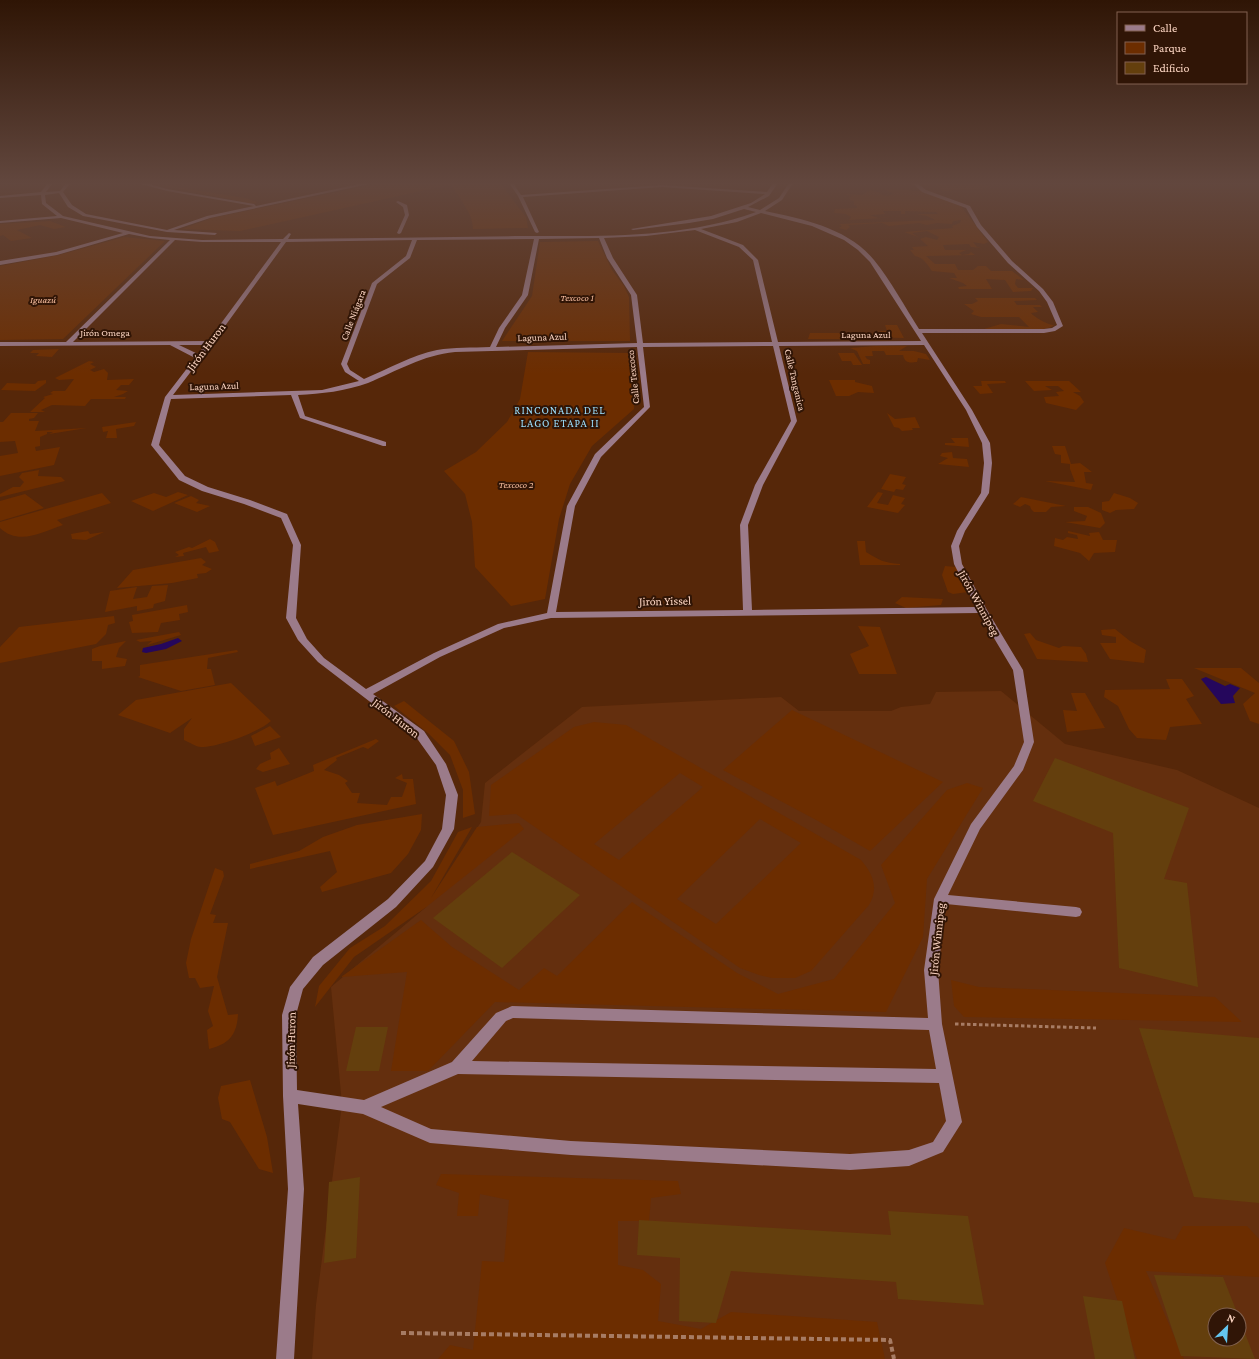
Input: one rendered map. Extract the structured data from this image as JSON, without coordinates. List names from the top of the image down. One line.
{"streets":{"street":["Calle Niágara","Jirón Omega","Laguna Azul","Jirón Huron","Calle Texcoco","Calle Tanganica","Jirón Yissel","Jirón Winnipeg"]},"crossings":[["Calle Niágara","Laguna Azul"],["Jirón Omega","Jirón Huron"],["Laguna Azul","Jirón Huron"],["Laguna Azul","Calle Texcoco"],["Laguna Azul","Calle Tanganica"],["Laguna Azul","Jirón Winnipeg"],["Jirón Huron","Jirón Yissel"],["Jirón Huron","Jirón Winnipeg"],["Calle Texcoco","Jirón Yissel"],["Calle Tanganica","Jirón Yissel"],["Jirón Yissel","Jirón Winnipeg"]],"districts":["RINCONADA DEL LAGO ETAPA II"],"parks":["Texcoco 1","Iguazú","Texcoco 2"],"legend":["Calle","Parque","Edificio"],"north":"top right"}
